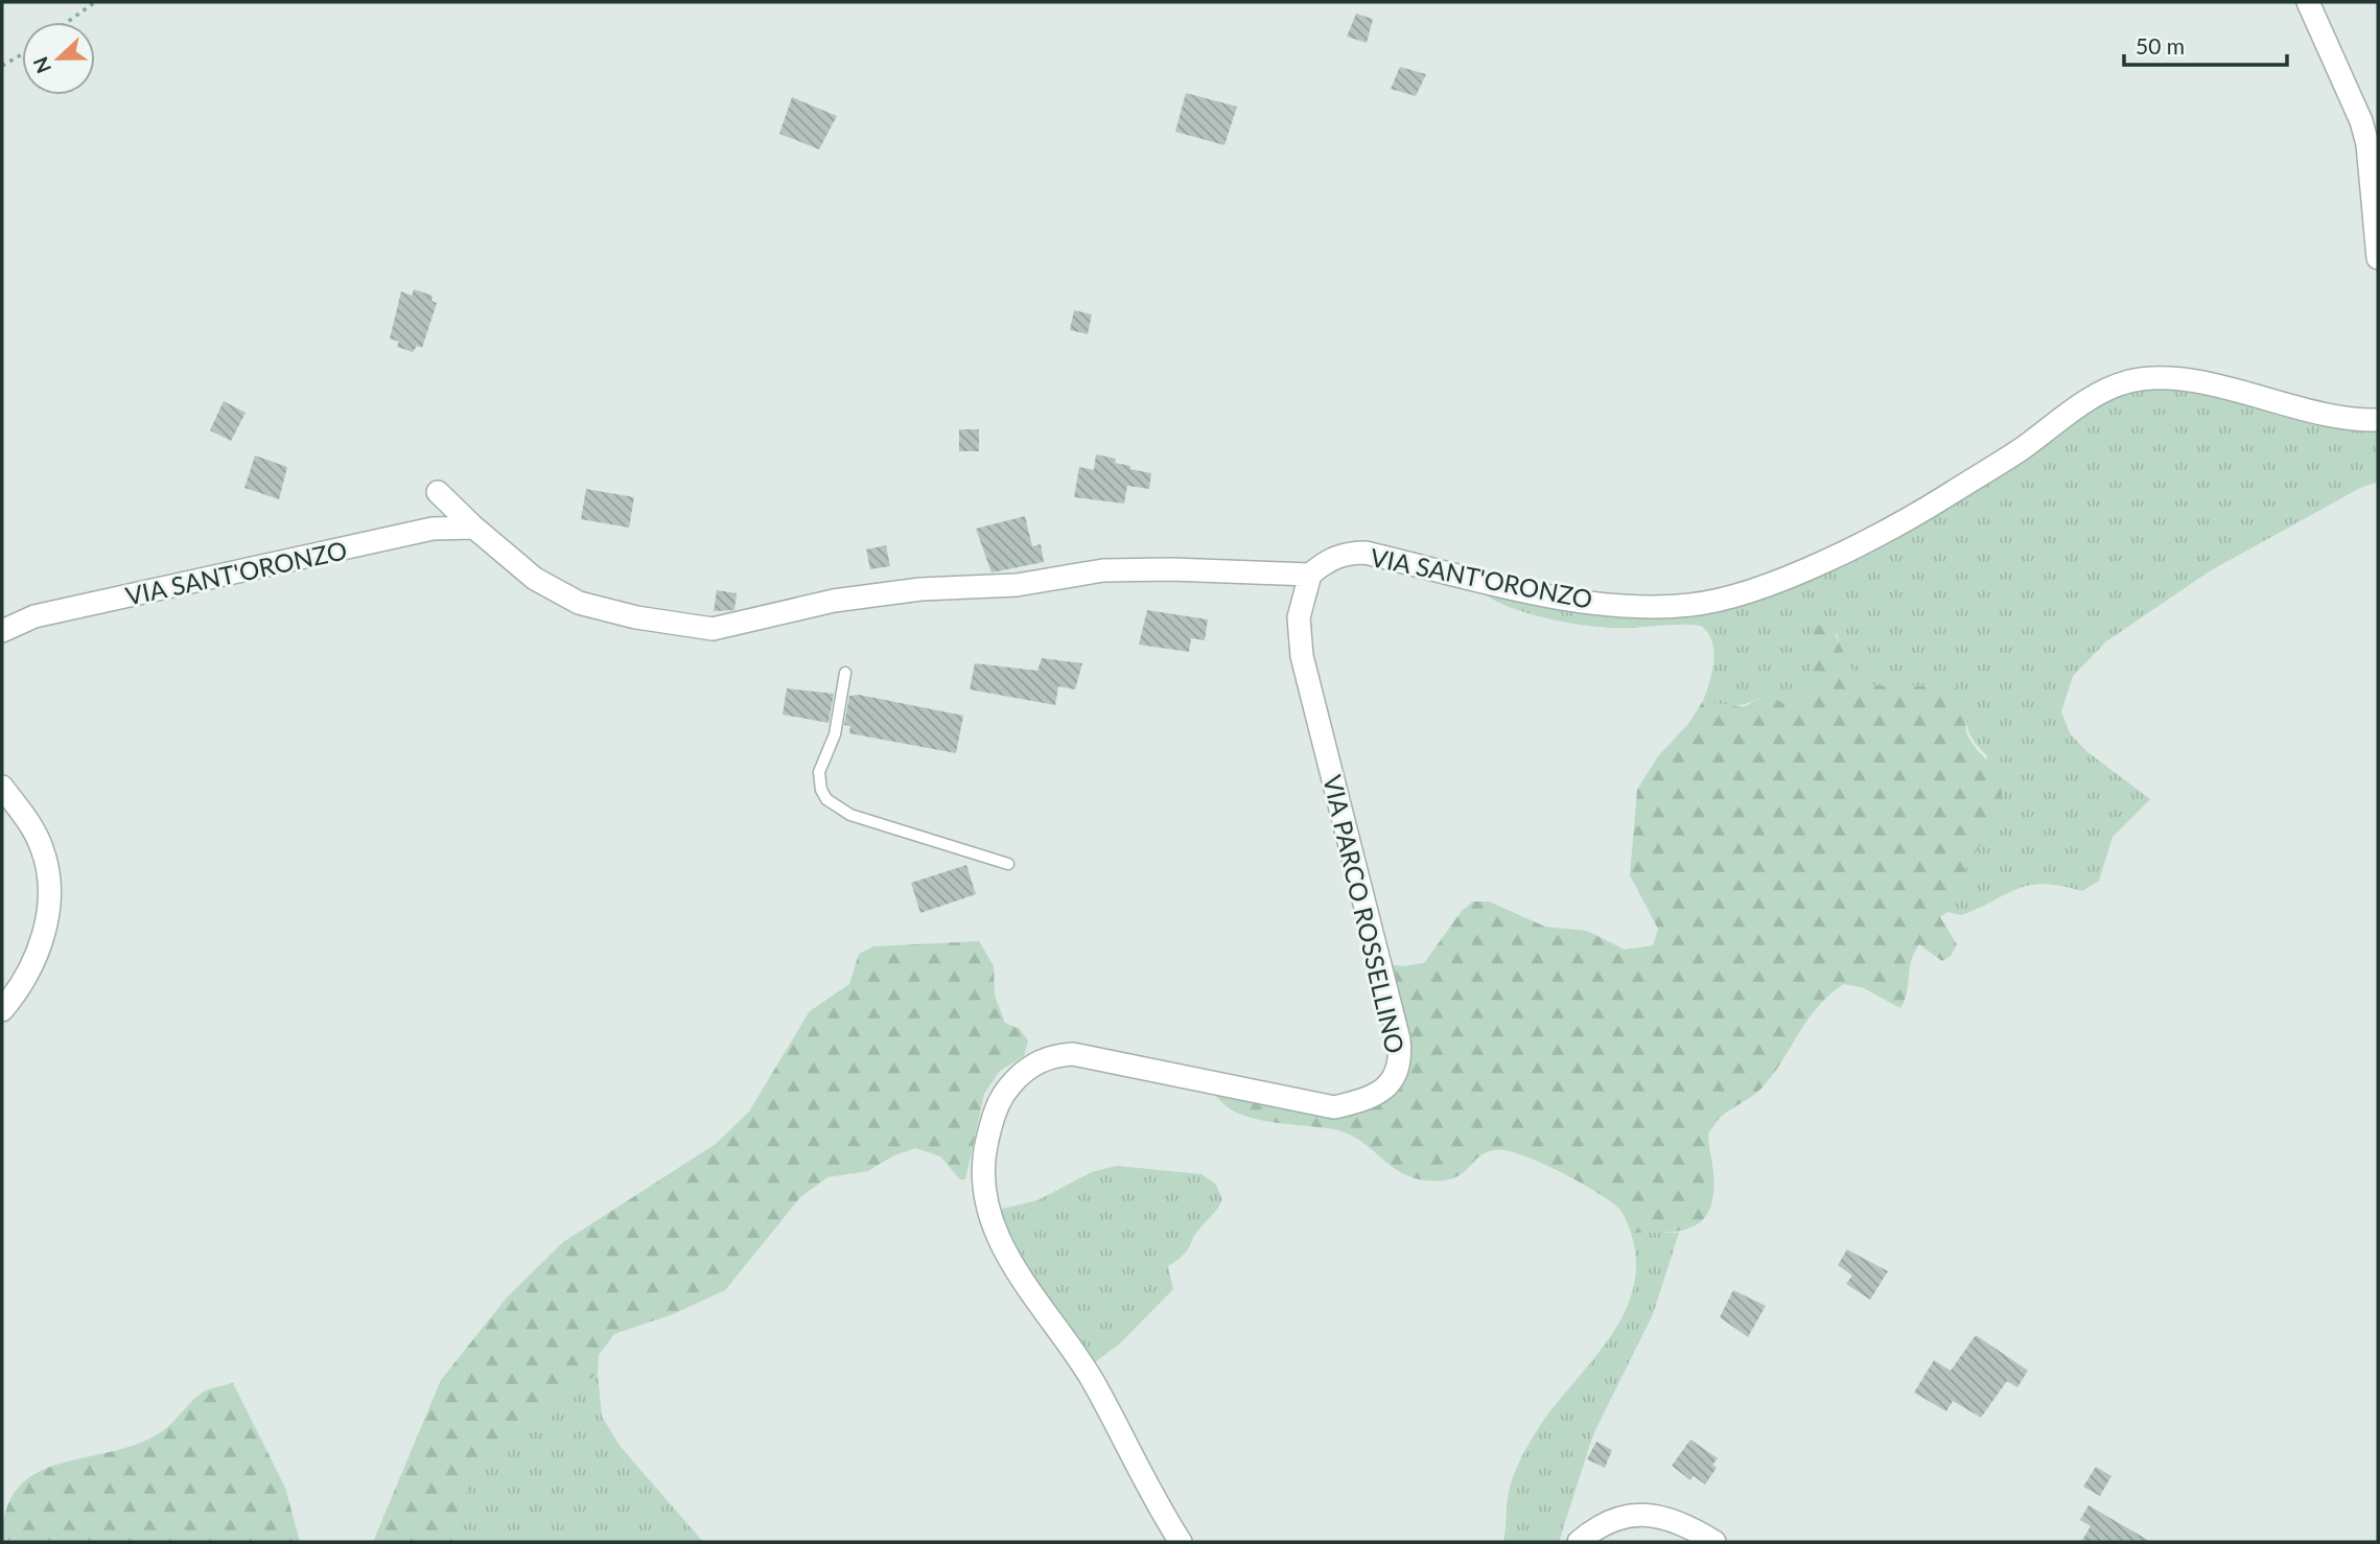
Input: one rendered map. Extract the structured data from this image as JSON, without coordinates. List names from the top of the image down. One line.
{"streets":{"street":["VIA SANT'ORONZO","VIA PARCO ROSSELLINO"]},"crossings":[["VIA SANT'ORONZO","VIA PARCO ROSSELLINO"]],"scale_bar":"50 m","north":"left"}
